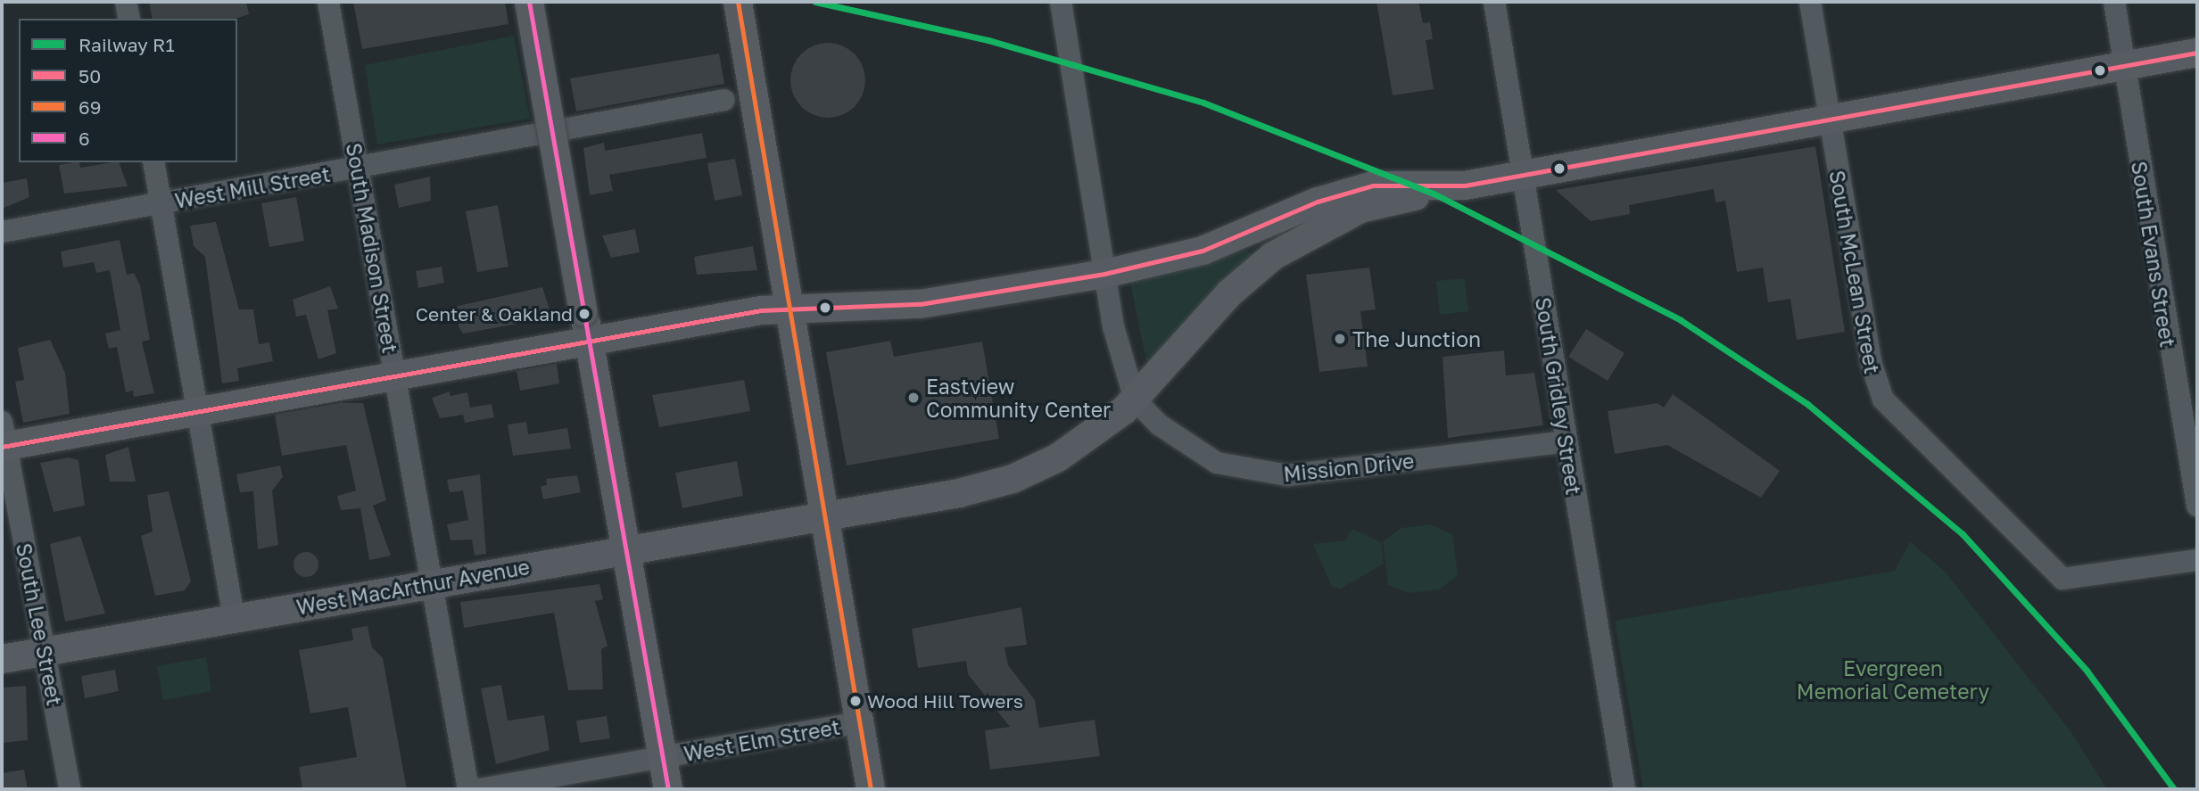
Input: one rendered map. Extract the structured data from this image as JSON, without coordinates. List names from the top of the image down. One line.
{"streets":{"main road":["West MacArthur Avenue"],"street":["West Mill Street","South Madison Street","South Evans Street","South McLean Street","South Gridley Street","Mission Drive","South Lee Street","West Elm Street"]},"crossings":[["West Mill Street","South Madison Street"],["South Madison Street","West MacArthur Avenue"],["South Gridley Street","Mission Drive"],["Mission Drive","West MacArthur Avenue"],["West MacArthur Avenue","South Lee Street"]],"parks":["Evergreen Memorial Cemetery"],"places":["Center & Oakland","The Junction","Eastview Community Center","Wood Hill Towers"],"lines":["rail line R1","transit line 69","transit line 6","transit line 50"],"legend":["Railway R1","50","69","6"]}
